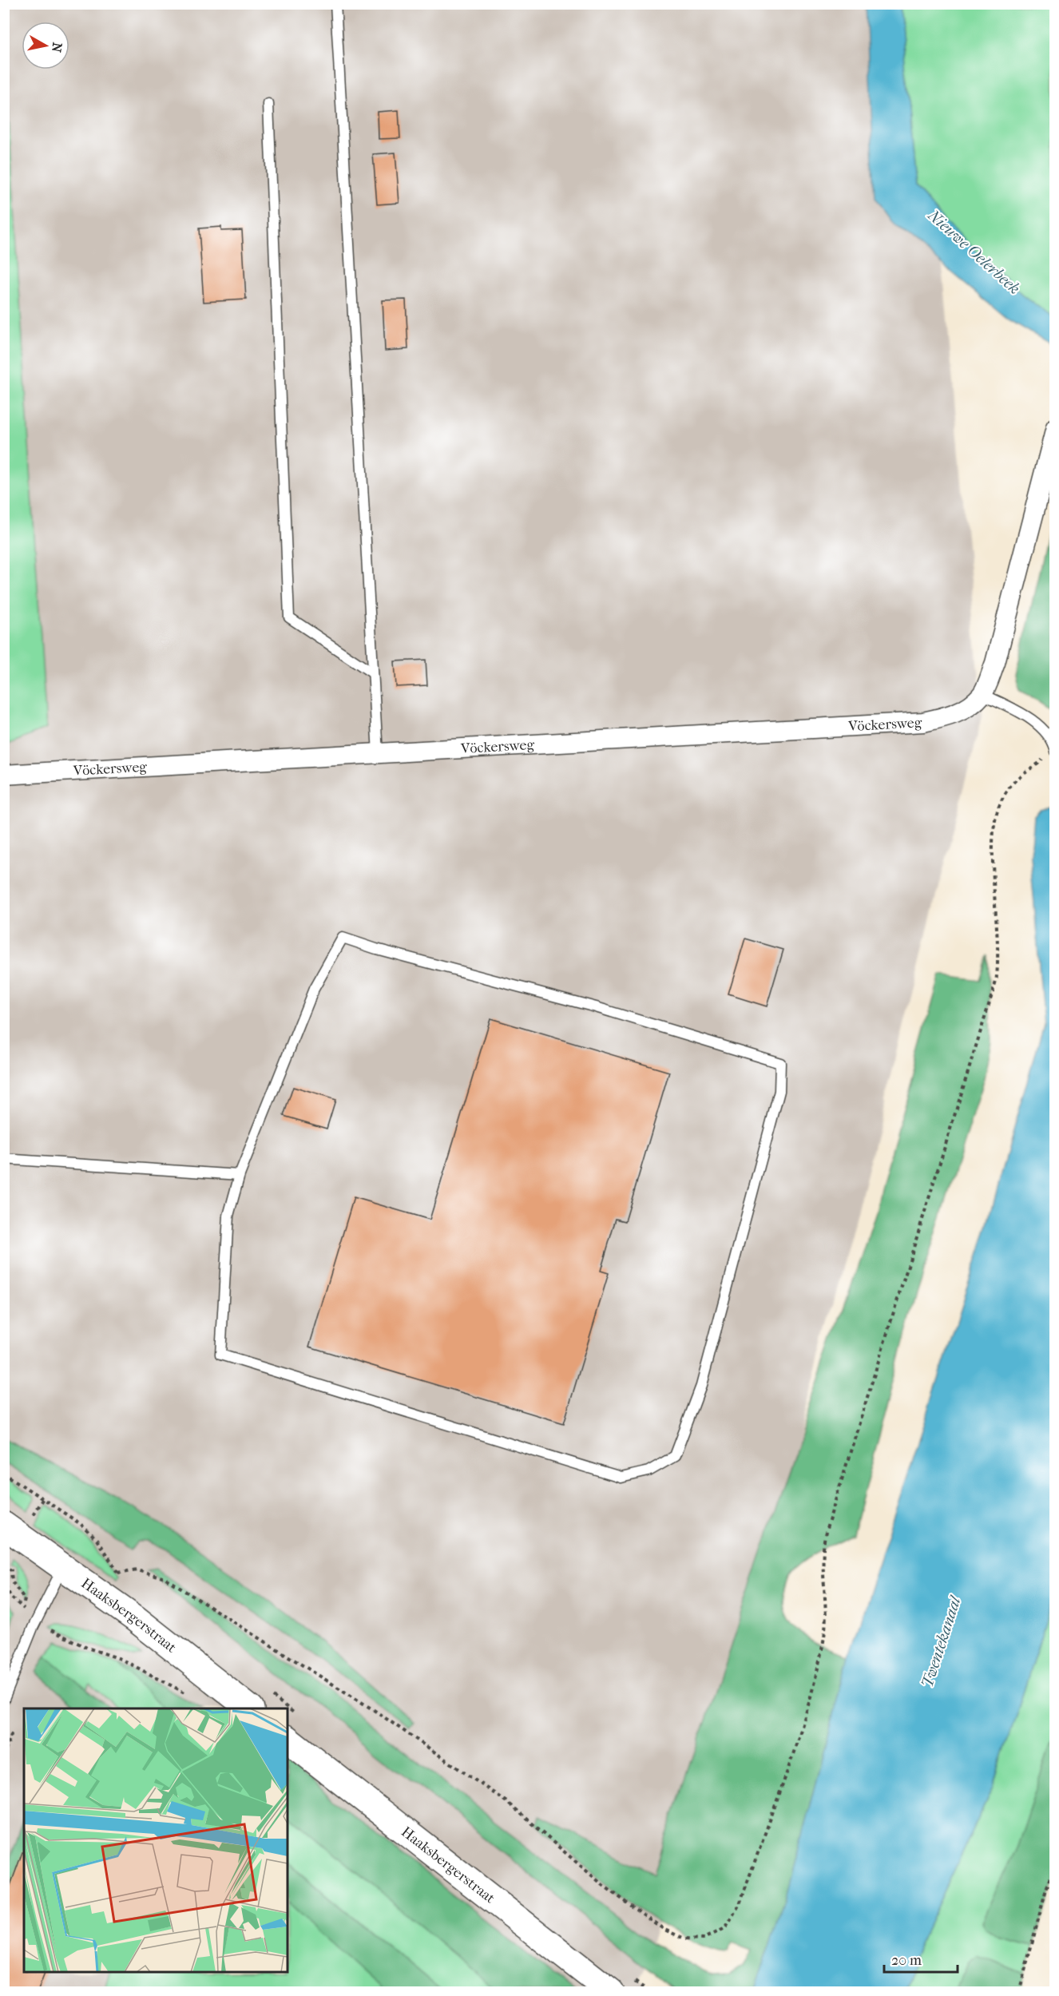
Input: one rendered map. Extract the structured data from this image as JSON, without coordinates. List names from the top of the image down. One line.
{"streets":{"main road":["Haaksbergerstraat"],"street":["Vöckersweg"]},"water":["Nieuwe Oelerbeek","Twentekanaal"],"scale_bar":"20 m","north":"right"}
